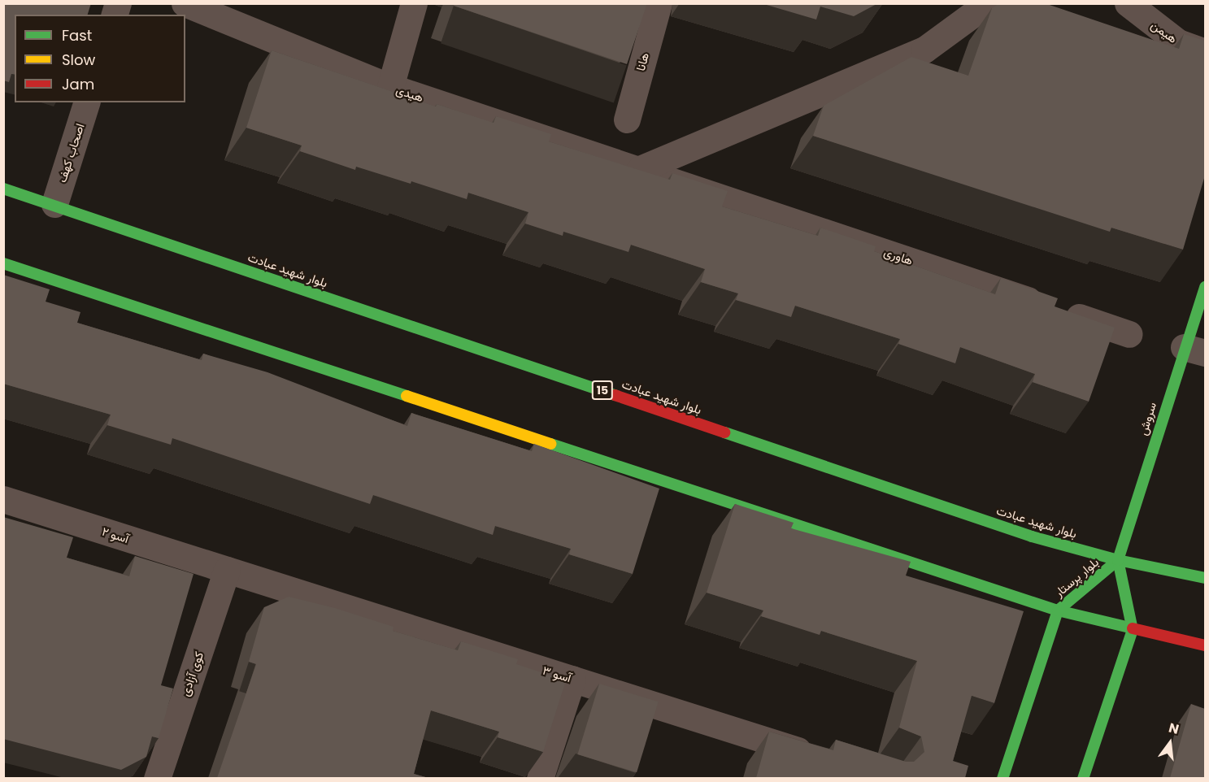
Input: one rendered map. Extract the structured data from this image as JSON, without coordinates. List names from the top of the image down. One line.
{"streets":{"main road":["بلوار شهید عبادت","15","سروش","بلوار پرستار"],"street":["هیمن","هانا","هیدی","اصحاب کهف","هاوری","آسو ۲","کوی آزادی","آسو ۳"]},"crossings":[["هیدی","هاوری"],["اصحاب کهف","بلوار شهید عبادت"],["بلوار شهید عبادت","سروش"],["بلوار شهید عبادت","بلوار پرستار"],["سروش","بلوار پرستار"],["آسو ۲","کوی آزادی"],["آسو ۲","آسو ۳"],["کوی آزادی","آسو ۳"]],"legend":["Fast","Slow","Jam"],"north":"top"}
